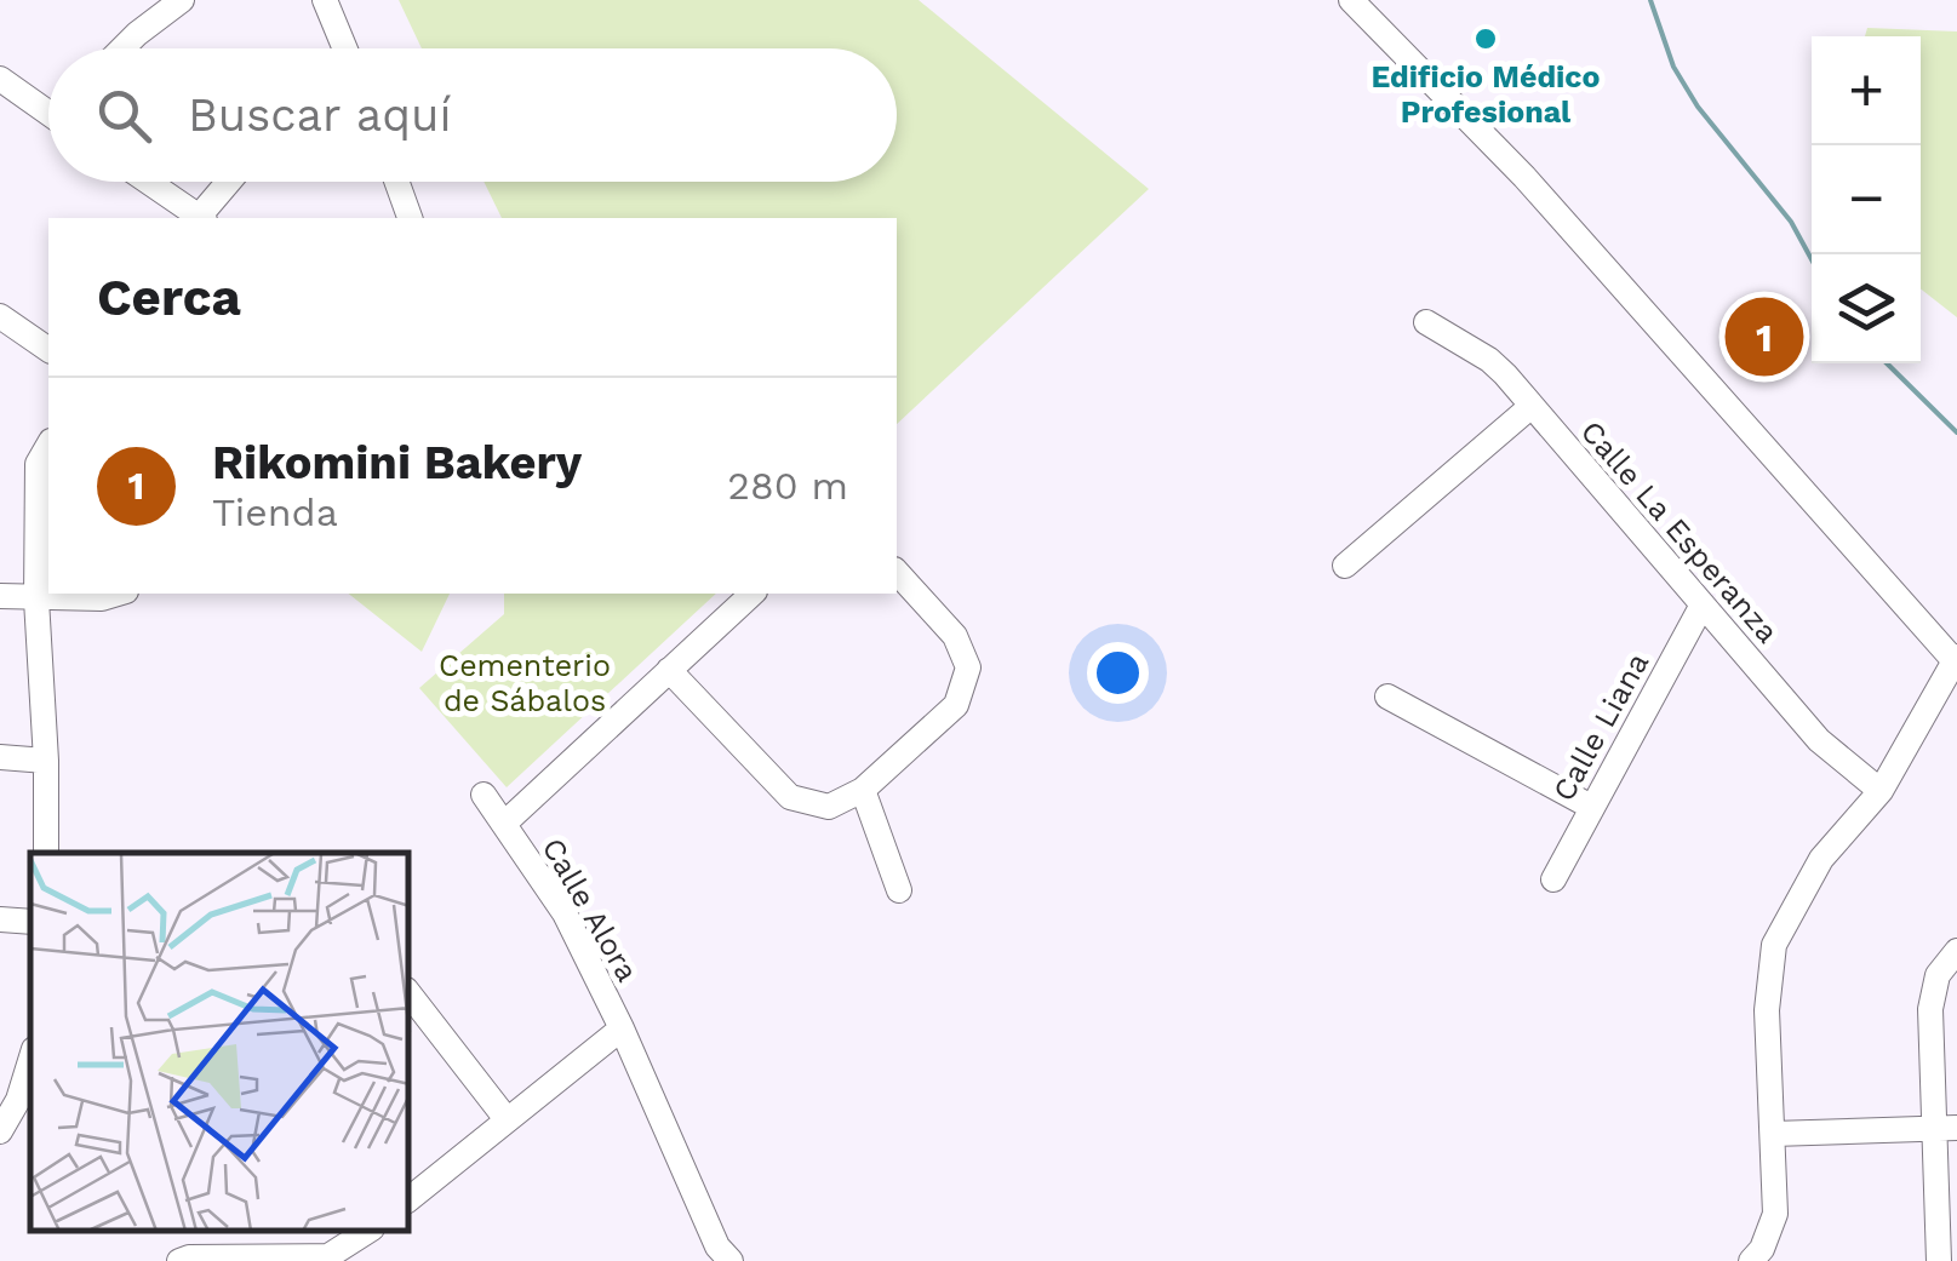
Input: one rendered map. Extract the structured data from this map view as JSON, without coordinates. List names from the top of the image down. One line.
{"streets":{"street":["Calle La Esperanza","Calle Liana","Calle Alora"]},"crossings":[["Calle La Esperanza","Calle Liana"]],"parks":["Cementerio de Sábalos"],"places":["Edificio Médico Profesional"],"page":{"map_buttons":["+","−"],"search":"Buscar aquí","heading":"Cerca","pins":"1","list":[{"mark":"1","name":"Rikomini Bakery","note":"Tienda","value":"280 m"}]}}
